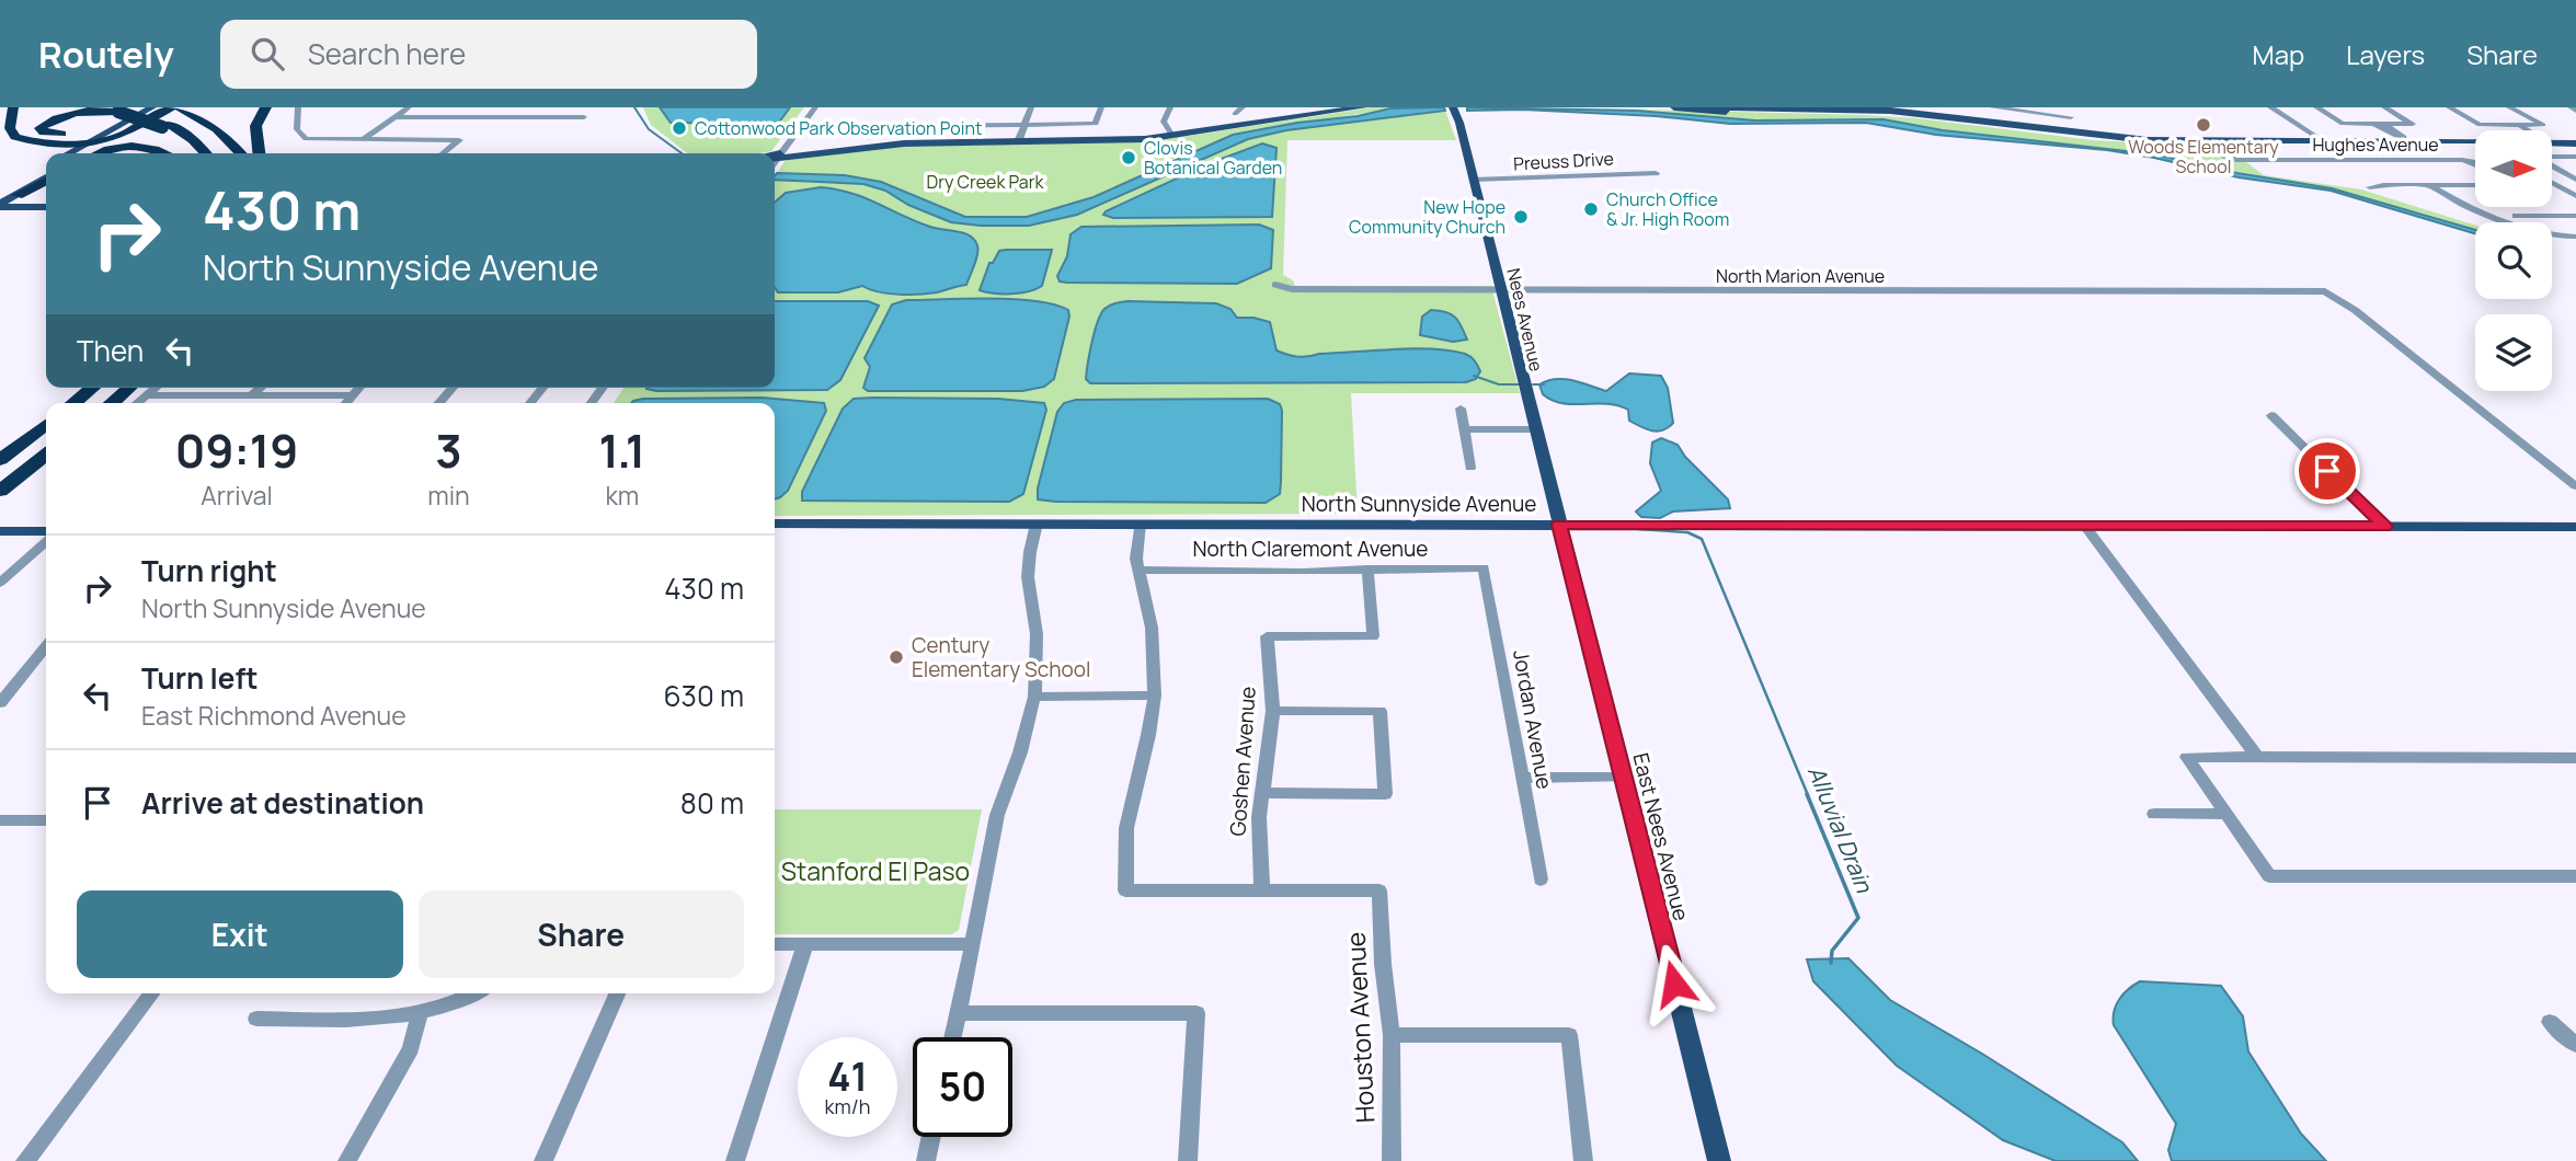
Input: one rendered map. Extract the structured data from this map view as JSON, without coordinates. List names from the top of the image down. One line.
{"streets":{"main road":["Nees Avenue","North Sunnyside Avenue","East Nees Avenue"],"street":["Hughes Avenue","Preuss Drive","North Marion Avenue","North Claremont Avenue","Jordan Avenue","Goshen Avenue","Houston Avenue"]},"crossings":[["Preuss Drive","Nees Avenue"],["North Marion Avenue","Nees Avenue"],["Nees Avenue","North Sunnyside Avenue"],["Nees Avenue","East Nees Avenue"],["North Sunnyside Avenue","East Nees Avenue"],["North Claremont Avenue","Jordan Avenue"],["North Claremont Avenue","Goshen Avenue"],["Goshen Avenue","Houston Avenue"]],"water":["Alluvial Drain"],"parks":["Dry Creek Park","Stanford El Paso"],"places":["Woods Elementary School","Cottonwood Park Observation Point","Clovis Botanical Garden","Church Office & Jr. High Room","New Hope Community Church","Century Elementary School"],"north":"right","page":{"header":"Routely","search":"Search here","nav":["Map","Layers","Share"],"turn":["430 m","North Sunnyside Avenue"],"then":"Then","eta":["09:19","Arrival","3","min","1.1","km"],"list":[{"name":"Turn right","note":"North Sunnyside Avenue","value":"430 m"},{"name":"Turn left","note":"East Richmond Avenue","value":"630 m"},{"name":"Arrive at destination","value":"80 m"}],"buttons":["Exit","Share"],"speed":"41 km/h","limit":"50"}}
